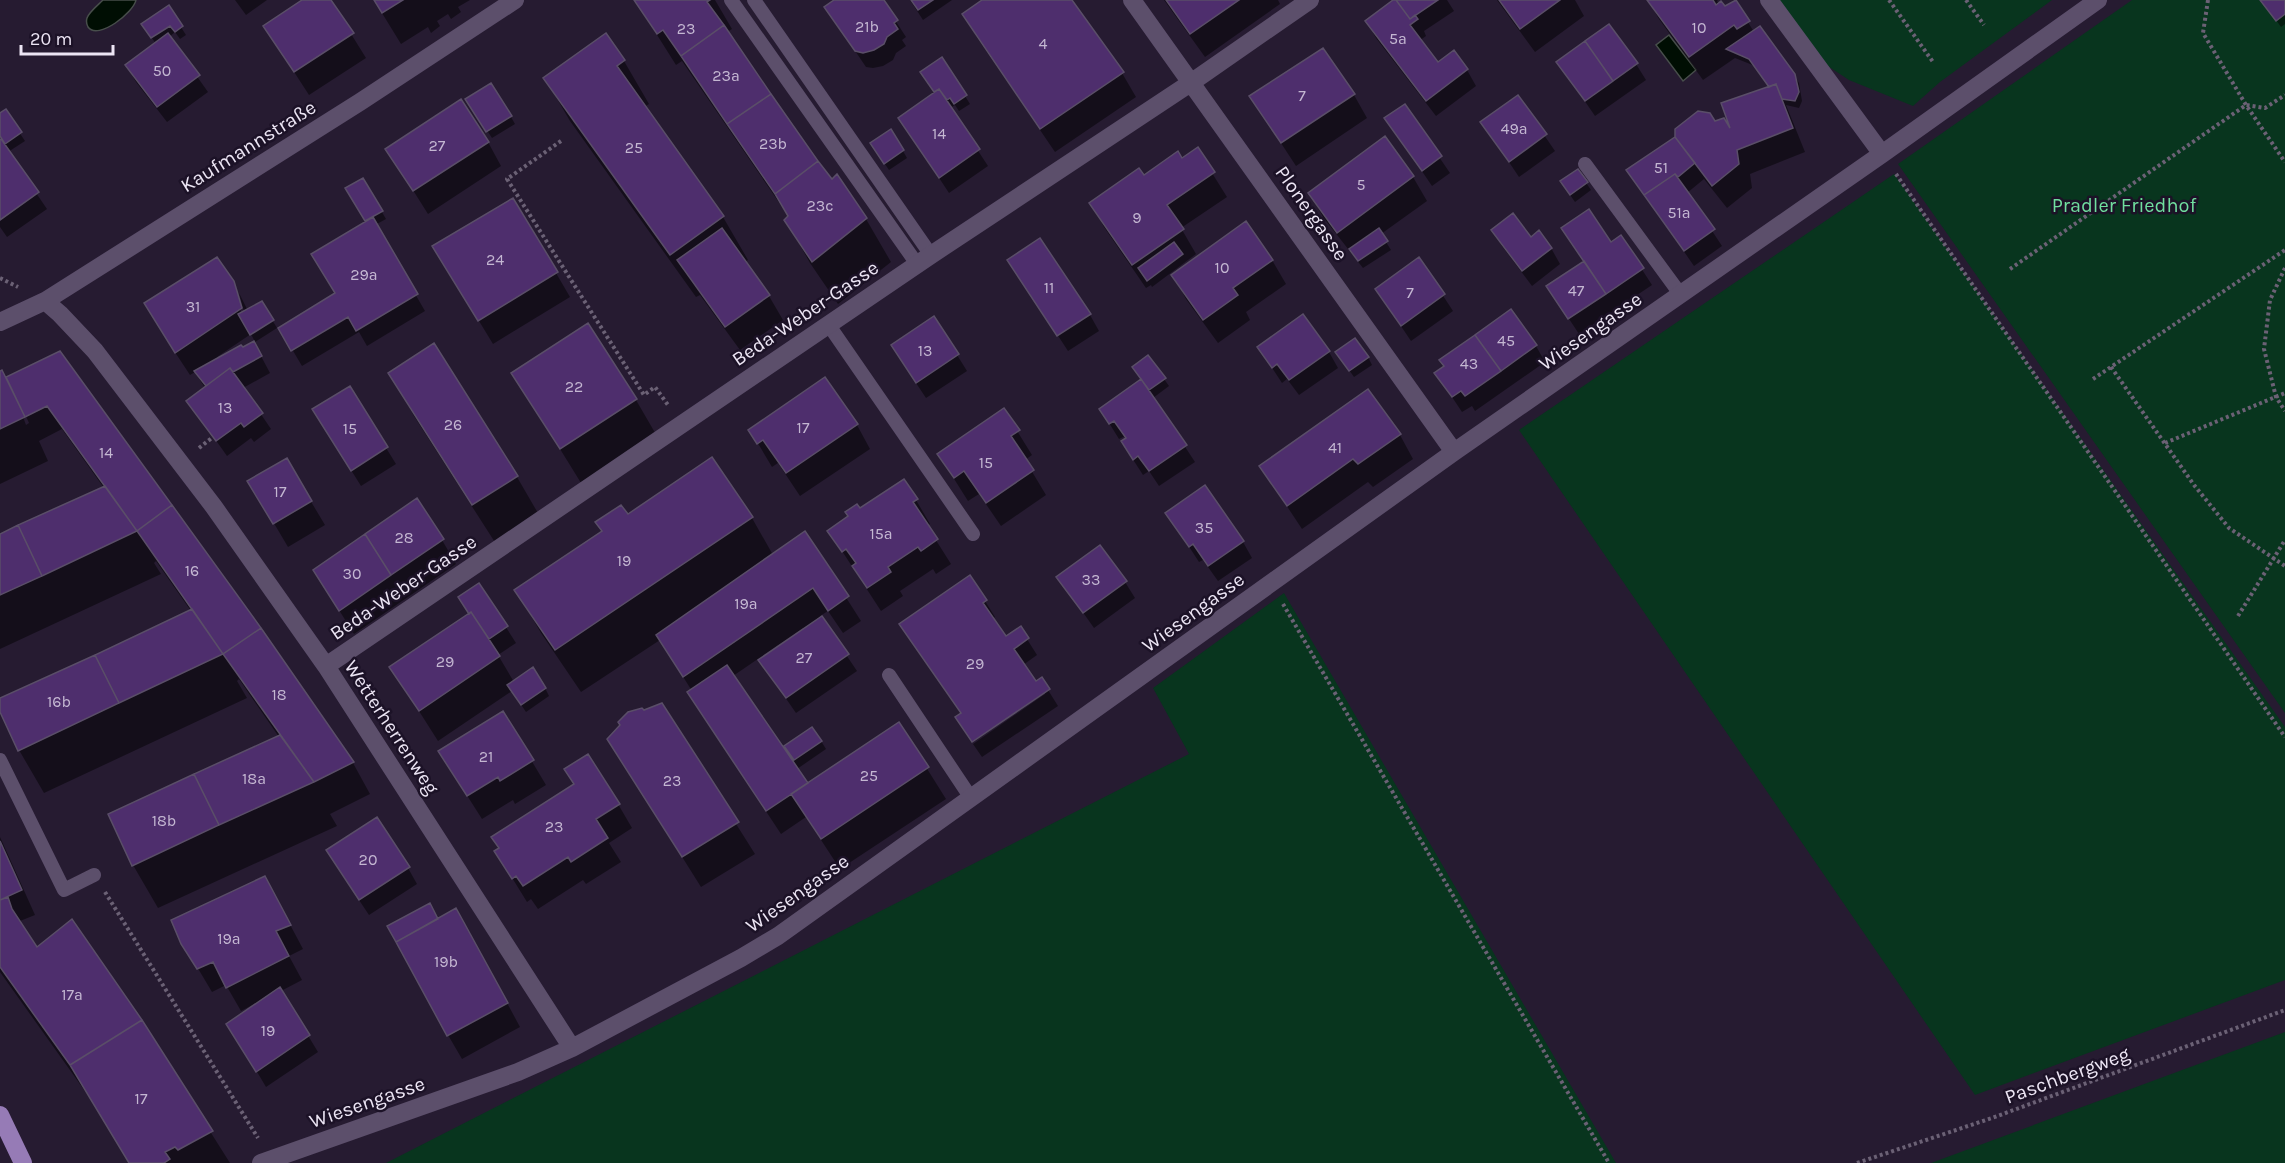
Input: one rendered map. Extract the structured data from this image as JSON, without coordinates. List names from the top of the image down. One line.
{"streets":{"street":["Kaufmannstraße","Plonergasse","Beda-Weber-Gasse","Wiesengasse","Wetterherrenweg"],"path":["Paschbergweg"]},"crossings":[["Kaufmannstraße","Wetterherrenweg"],["Plonergasse","Beda-Weber-Gasse"],["Plonergasse","Wiesengasse"],["Beda-Weber-Gasse","Wetterherrenweg"],["Wiesengasse","Wetterherrenweg"]],"parks":["Pradler Friedhof"],"house_numbers":["21b","10","23","5a","4","50","23a","7","49a","14","23b","27","25","51","5","23c","51a","9","24","10","29a","11","47","7","31","45","13","43","22","13","26","17","15","41","14","15","17","35","15a","28","19","16","30","33","19a","27","29","29","18","16b","21","25","18a","23","18b","23","20","19a","19b","17a","19","17"],"scale_bar":"20 m"}
